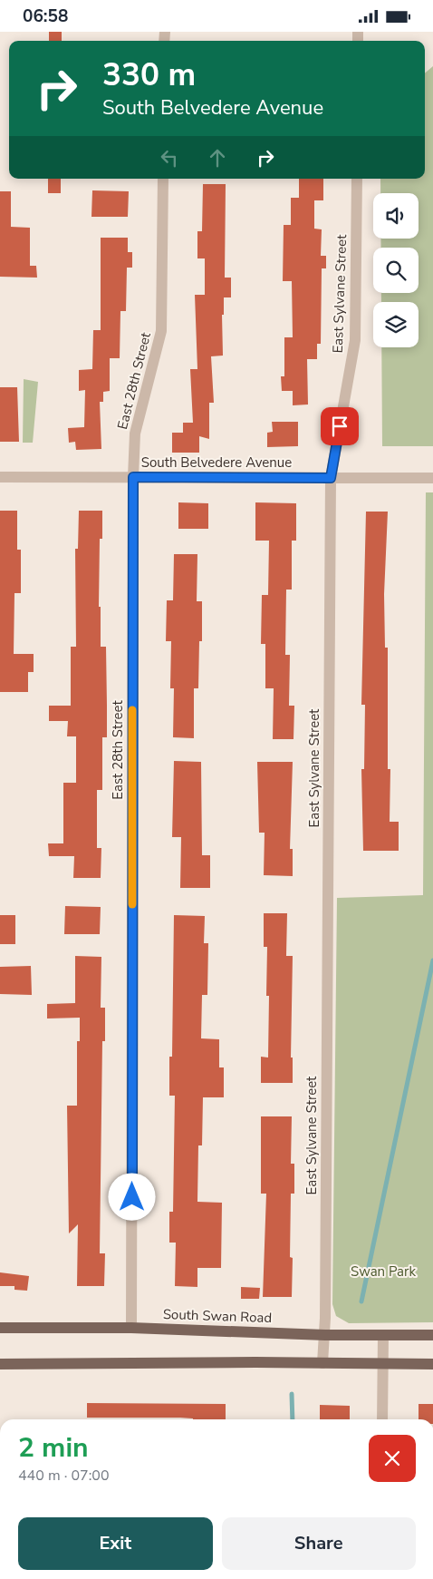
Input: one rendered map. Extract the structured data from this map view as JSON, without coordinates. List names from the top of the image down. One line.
{"streets":{"main road":["South Swan Road"],"street":["East Sylvane Street","East 28th Street","South Belvedere Avenue"]},"crossings":[["East Sylvane Street","South Belvedere Avenue"],["East Sylvane Street","South Swan Road"],["East 28th Street","South Belvedere Avenue"],["East 28th Street","South Swan Road"]],"parks":["Swan Park"],"page":{"status":"06:58","turn":["330 m","South Belvedere Avenue"],"heading":["2 min","440 m · 07:00"],"buttons":["Exit","Share"]}}
